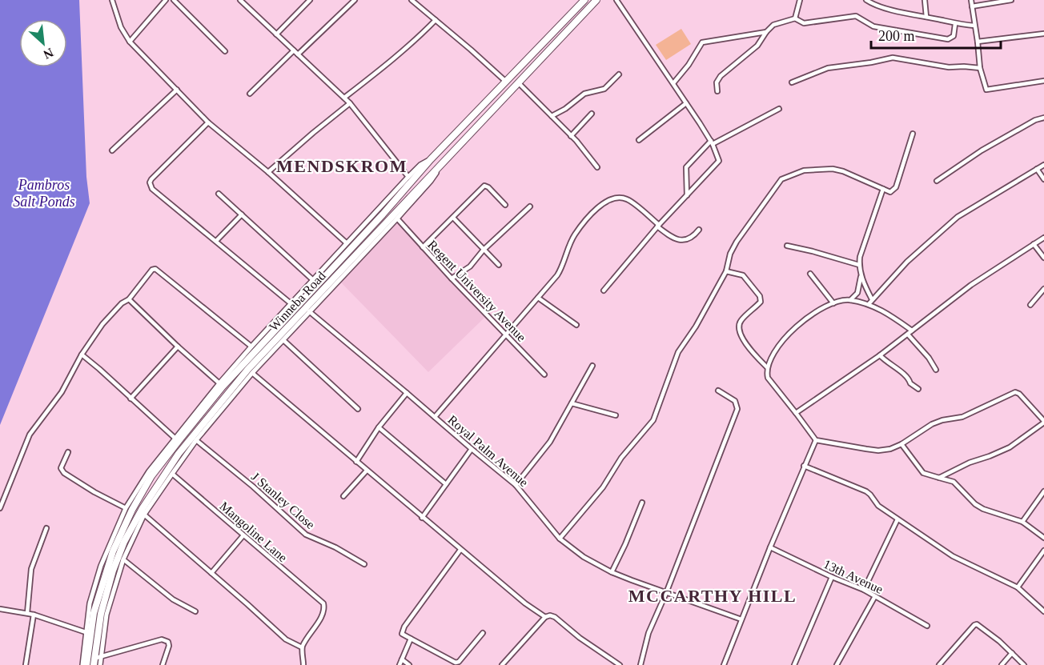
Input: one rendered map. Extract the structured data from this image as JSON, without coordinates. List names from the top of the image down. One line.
{"streets":{"highway":["Winneba Road"],"street":["Regent University Avenue","Royal Palm Avenue","J Stanley Close","Mangoline Lane","13th Avenue"]},"districts":["MENDSKROM","MCCARTHY HILL"],"water":["Pambros Salt Ponds"],"scale_bar":"200 m","north":"bottom right"}
